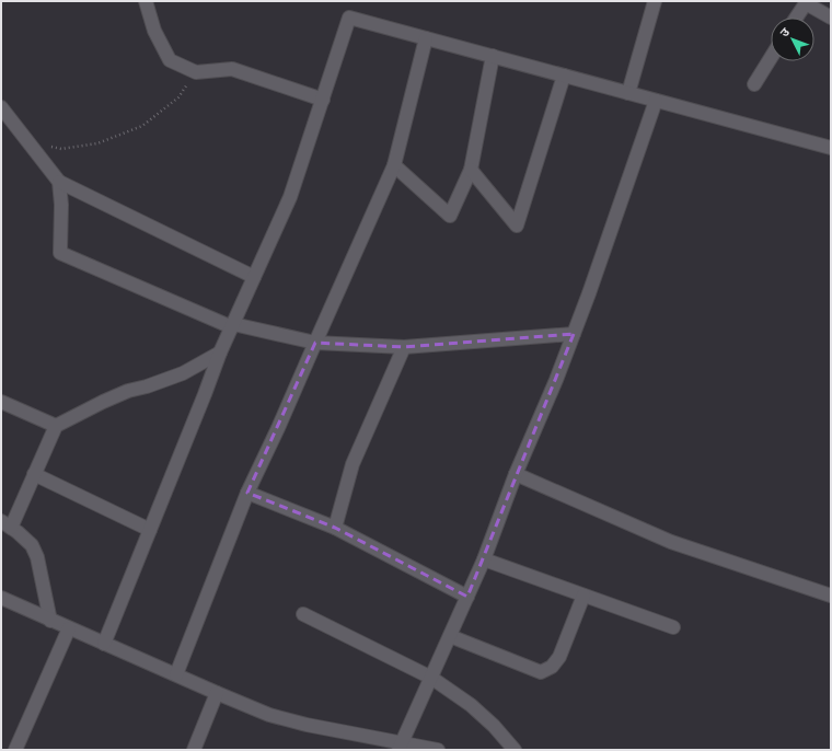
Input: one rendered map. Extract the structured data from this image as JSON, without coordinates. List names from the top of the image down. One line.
{"north":"top left"}
